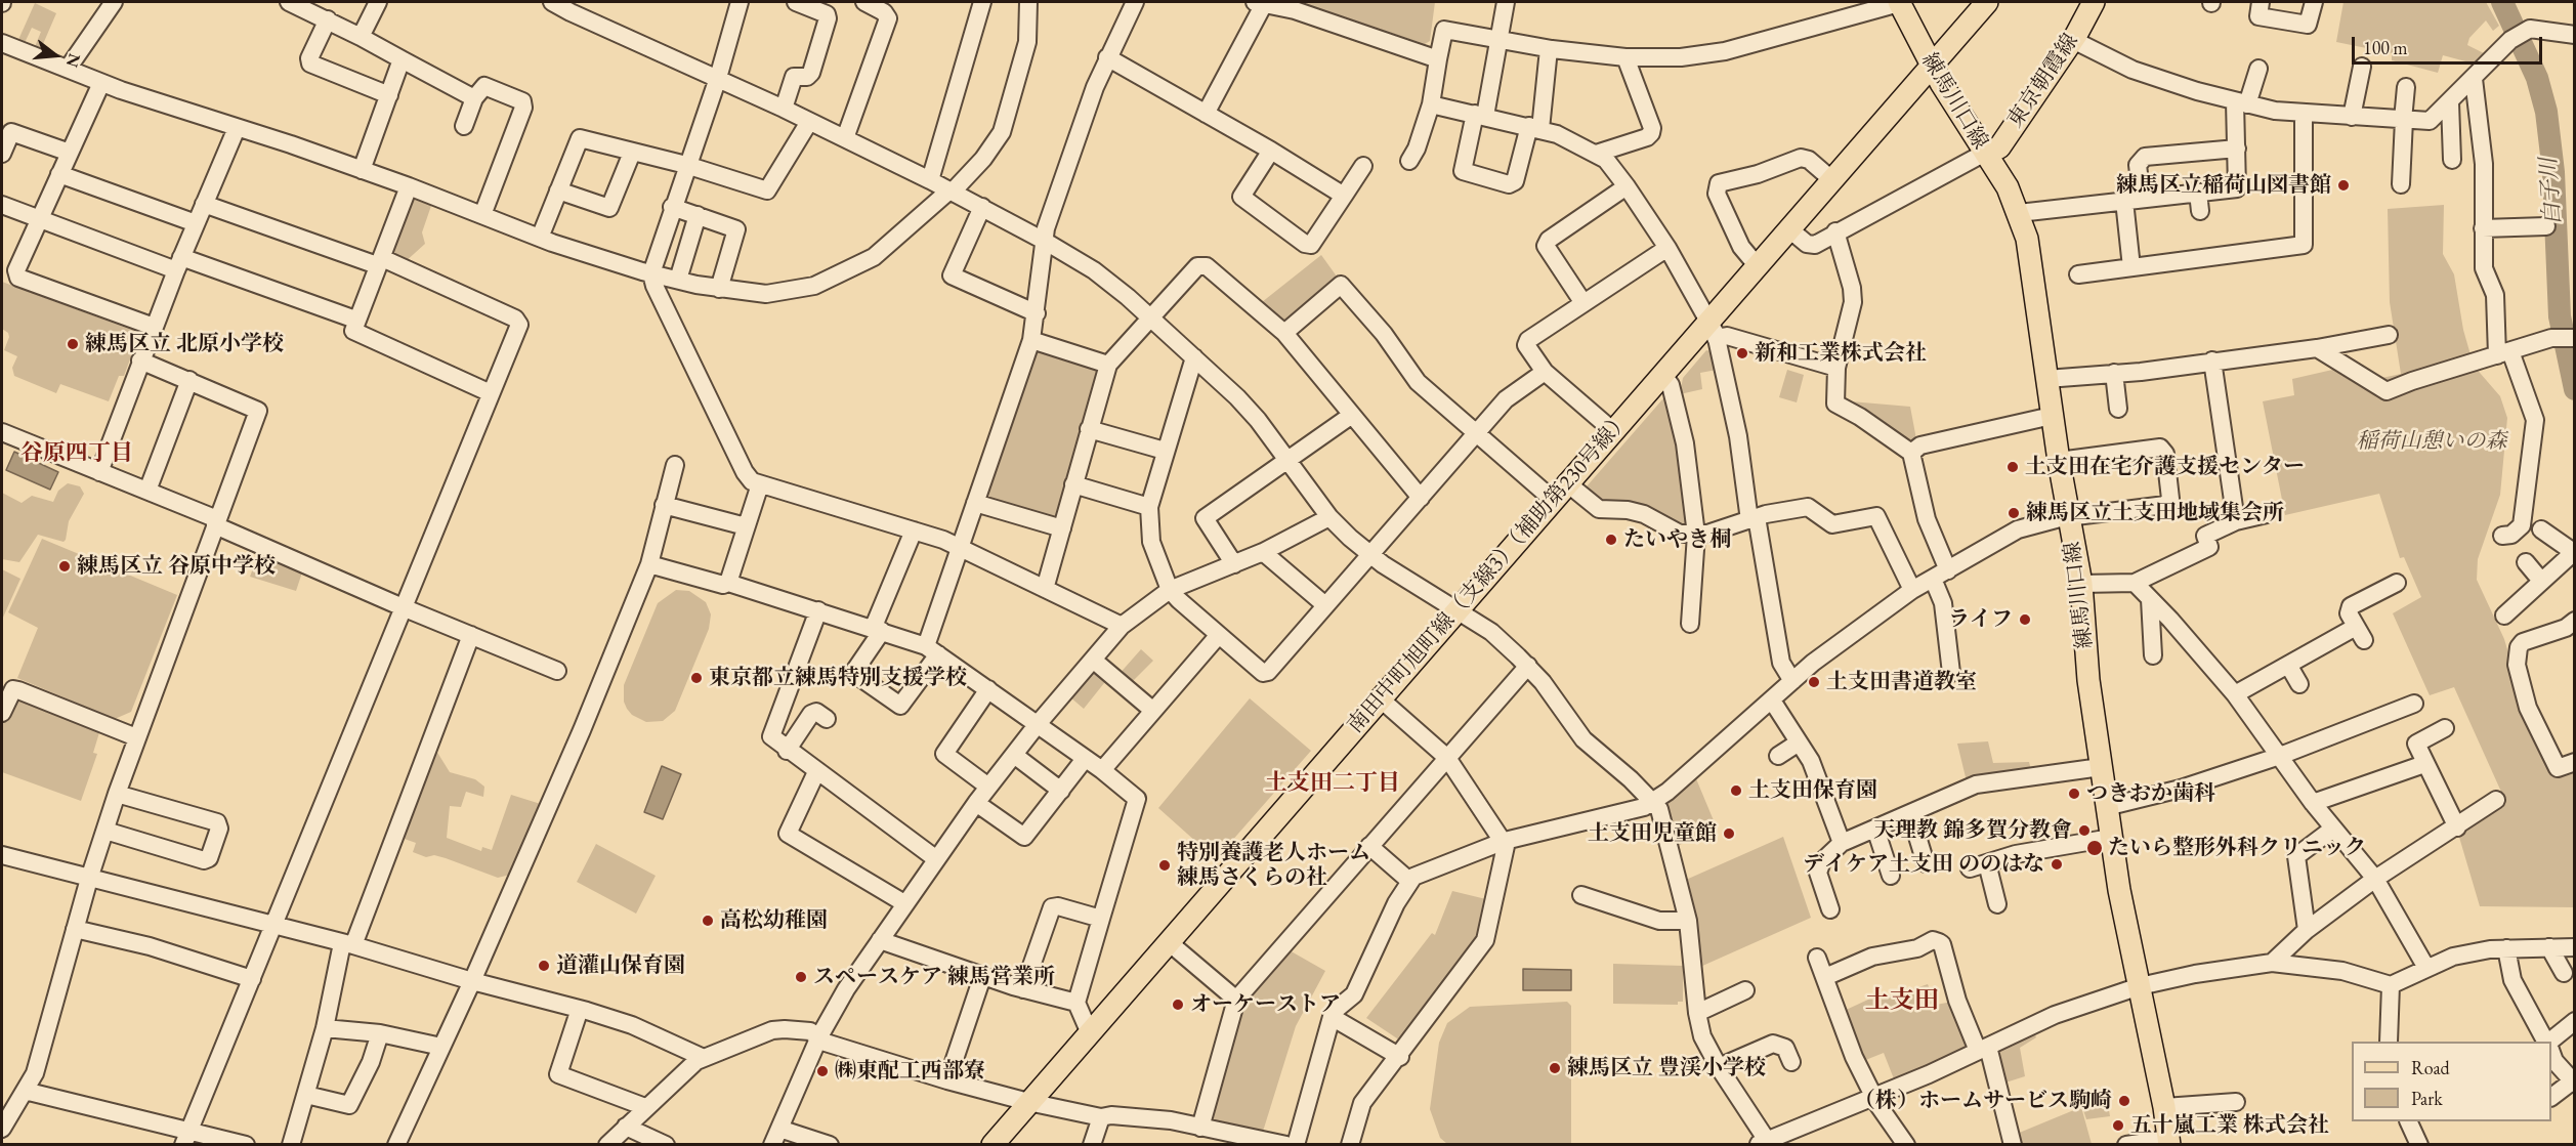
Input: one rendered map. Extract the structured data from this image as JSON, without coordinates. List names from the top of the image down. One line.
{"streets":{"main road":["東京朝霞線","練馬川口線","南田中町旭町線（支線3）（補助第230号線）"]},"crossings":[["東京朝霞線","練馬川口線"],["練馬川口線","南田中町旭町線（支線3）（補助第230号線）"]],"districts":["谷原四丁目","土支田二丁目","土支田"],"water":["白子川"],"parks":["稲荷山憩いの森"],"places":["練馬区立稲荷山図書館","練馬区立 北原小学校","新和工業株式会社","土支田在宅介護支援センター","練馬区立土支田地域集会所","たいやき桐","練馬区立 谷原中学校","ライフ","東京都立練馬特別支援学校","土支田書道教室","土支田保育園","つきおか歯科","天理教 錦多賀分教會","土支田児童館","たいら整形外科クリニック","デイケア土支田 ののはな","特別養護老人ホーム 練馬さくらの社","高松幼稚園","道灌山保育園","スペースケア 練馬営業所","オーケーストア","練馬区立 豊渓小学校","㈱東配工西部寮","（株）ホームサービス駒崎","五十嵐工業 株式会社"],"legend":["Road","Park"],"scale_bar":"100 m","north":"right"}
